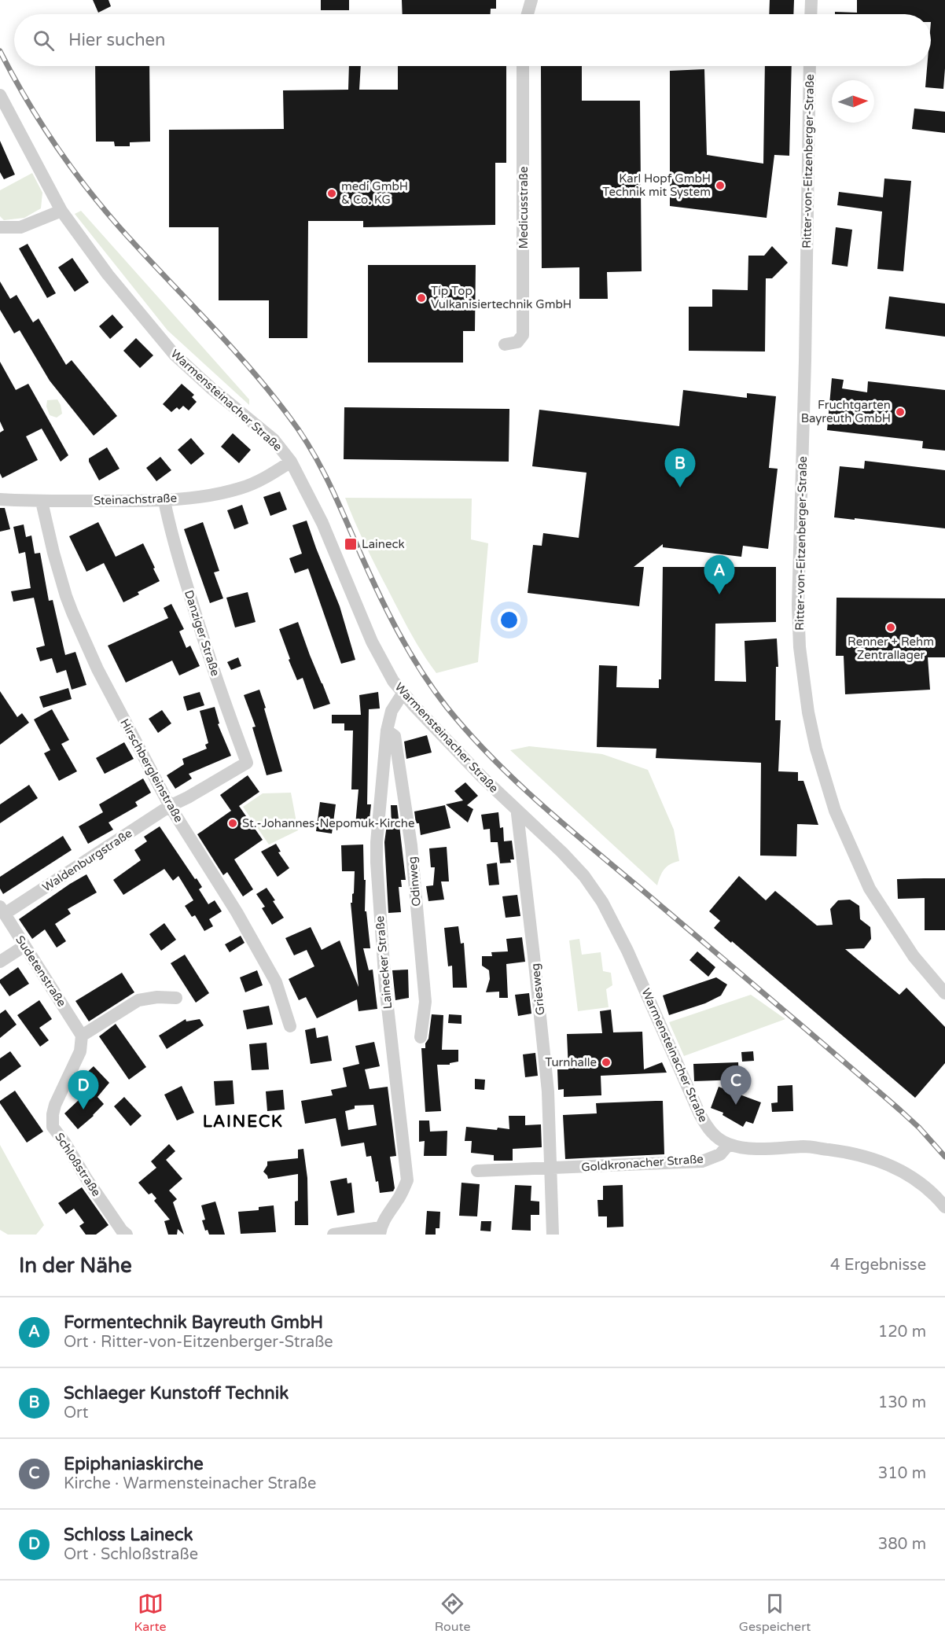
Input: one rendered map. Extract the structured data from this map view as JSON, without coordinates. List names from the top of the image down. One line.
{"streets":{"street":["Ritter-von-Eitzenberger-Straße","Medicusstraße","Warmensteinacher Straße","Steinachstraße","Danziger Straße","Hirschbergleinstraße","Waldenburgstraße","Odinweg","Lainecker Straße","Sudetenstraße","Griesweg","Goldkronacher Straße","Schloßstraße"]},"crossings":[["Warmensteinacher Straße","Steinachstraße"],["Warmensteinacher Straße","Lainecker Straße"],["Warmensteinacher Straße","Griesweg"],["Warmensteinacher Straße","Goldkronacher Straße"],["Steinachstraße","Danziger Straße"],["Steinachstraße","Hirschbergleinstraße"],["Danziger Straße","Waldenburgstraße"],["Hirschbergleinstraße","Waldenburgstraße"],["Waldenburgstraße","Sudetenstraße"],["Odinweg","Lainecker Straße"],["Sudetenstraße","Schloßstraße"],["Griesweg","Goldkronacher Straße"]],"districts":["LAINECK"],"places":{"other":["Karl Hopf GmbH Technik mit System","medi GmbH & Co. KG","Tip Top Vulkanisiertechnik GmbH","Fruchtgarten Bayreuth GmbH","Renner + Rehm Zentrallager","St.-Johannes-Nepomuk-Kirche","Turnhalle"],"transit":["Laineck"]},"north":"right","page":{"search":"Hier suchen","pins":["B","A","C","D"],"heading":["In der Nähe","4 Ergebnisse"],"list":[{"mark":"A","name":"Formentechnik Bayreuth GmbH","note":"Ort · Ritter-von-Eitzenberger-Straße","value":"120 m"},{"mark":"B","name":"Schlaeger Kunstoff Technik","note":"Ort","value":"130 m"},{"mark":"C","name":"Epiphaniaskirche","note":"Kirche · Warmensteinacher Straße","value":"310 m"},{"mark":"D","name":"Schloss Laineck","note":"Ort · Schloßstraße","value":"380 m"}],"nav":["Karte","Route","Gespeichert"]}}
